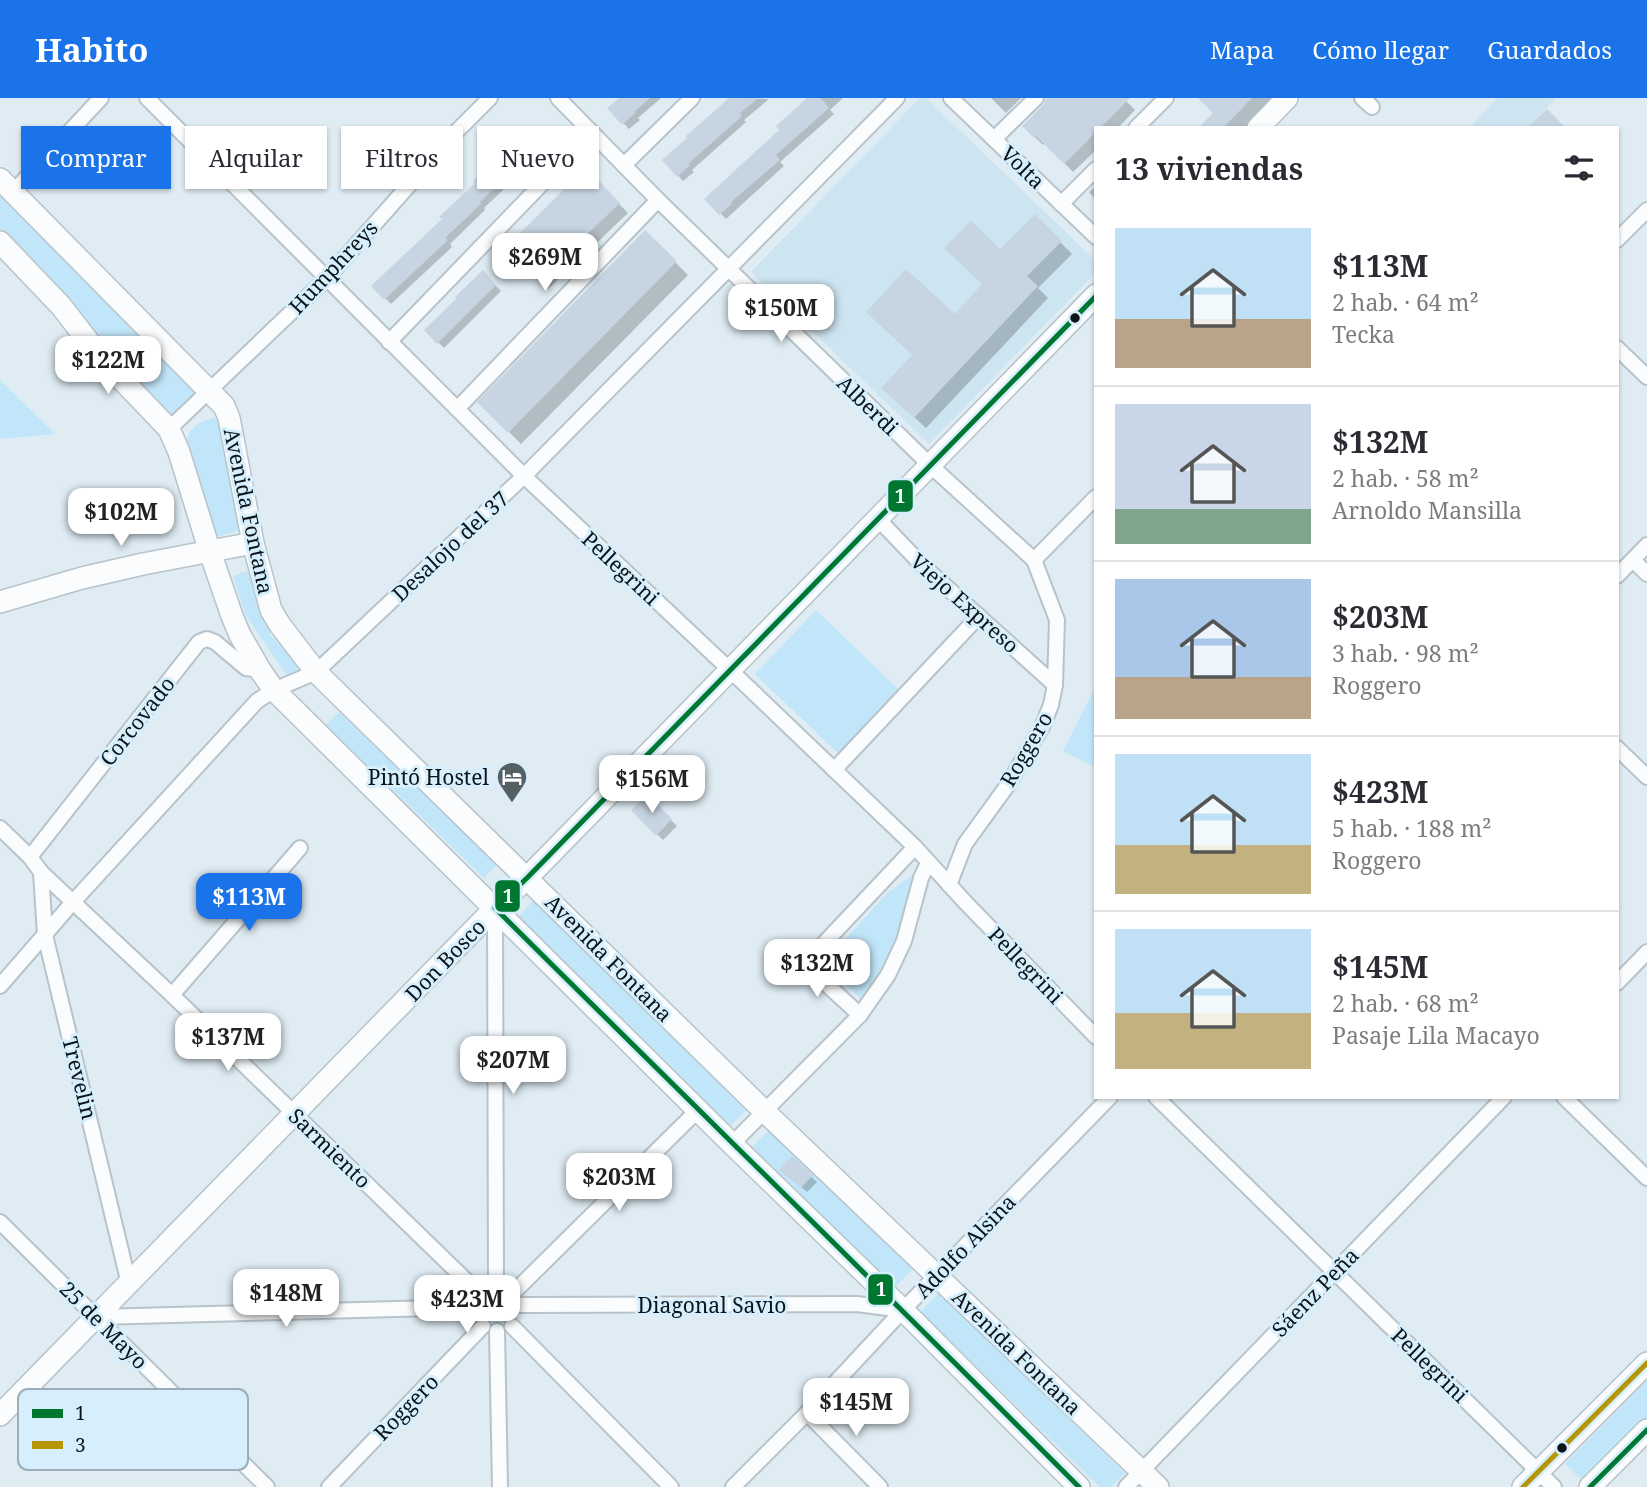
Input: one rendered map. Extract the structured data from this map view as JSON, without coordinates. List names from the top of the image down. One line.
{"streets":{"street":["Volta","Humphreys","Alberdi","Avenida Fontana","Desalojo del 37","Pellegrini","Viejo Expreso","Corcovado","Roggero","Don Bosco","Trevelin","Sarmiento","Adolfo Alsina","Sáenz Peña","Diagonal Savio","25 de Mayo"]},"crossings":[["Humphreys","Avenida Fontana"],["Humphreys","Pellegrini"],["Alberdi","Desalojo del 37"],["Alberdi","Roggero"],["Alberdi","Don Bosco"],["Avenida Fontana","Desalojo del 37"],["Avenida Fontana","Corcovado"],["Avenida Fontana","Don Bosco"],["Avenida Fontana","Adolfo Alsina"],["Avenida Fontana","Sáenz Peña"],["Avenida Fontana","Diagonal Savio"],["Desalojo del 37","Pellegrini"],["Desalojo del 37","Trevelin"],["Desalojo del 37","Sarmiento"],["Pellegrini","Roggero"],["Pellegrini","Don Bosco"],["Pellegrini","Sáenz Peña"],["Viejo Expreso","Roggero"],["Viejo Expreso","Don Bosco"],["Corcovado","Sarmiento"],["Roggero","Sarmiento"],["Roggero","Diagonal Savio"],["Don Bosco","Trevelin"],["Don Bosco","Sarmiento"],["Don Bosco","25 de Mayo"],["Trevelin","Sarmiento"],["Sarmiento","Diagonal Savio"],["Adolfo Alsina","Diagonal Savio"]],"places":{"hotel":["Pintó Hostel"]},"lines":["transit line 1","transit line 3"],"legend":["1","3"],"page":{"header":"Habito","nav":["Mapa","Cómo llegar","Guardados"],"chip":["Comprar","Alquilar","Filtros","Nuevo"],"heading":"13 viviendas","list":[{"name":"$113M","note":"2 hab. · 64 m² · Tecka"},{"name":"$132M","note":"2 hab. · 58 m² · Arnoldo Mansilla"},{"name":"$203M","note":"3 hab. · 98 m² · Roggero"},{"name":"$423M","note":"5 hab. · 188 m² · Roggero"},{"name":"$145M","note":"2 hab. · 68 m² · Pasaje Lila Macayo"}],"price":["$269M","$150M","$122M","$102M","$156M","$113M","$132M","$137M","$207M","$203M","$148M","$423M","$145M"]}}
